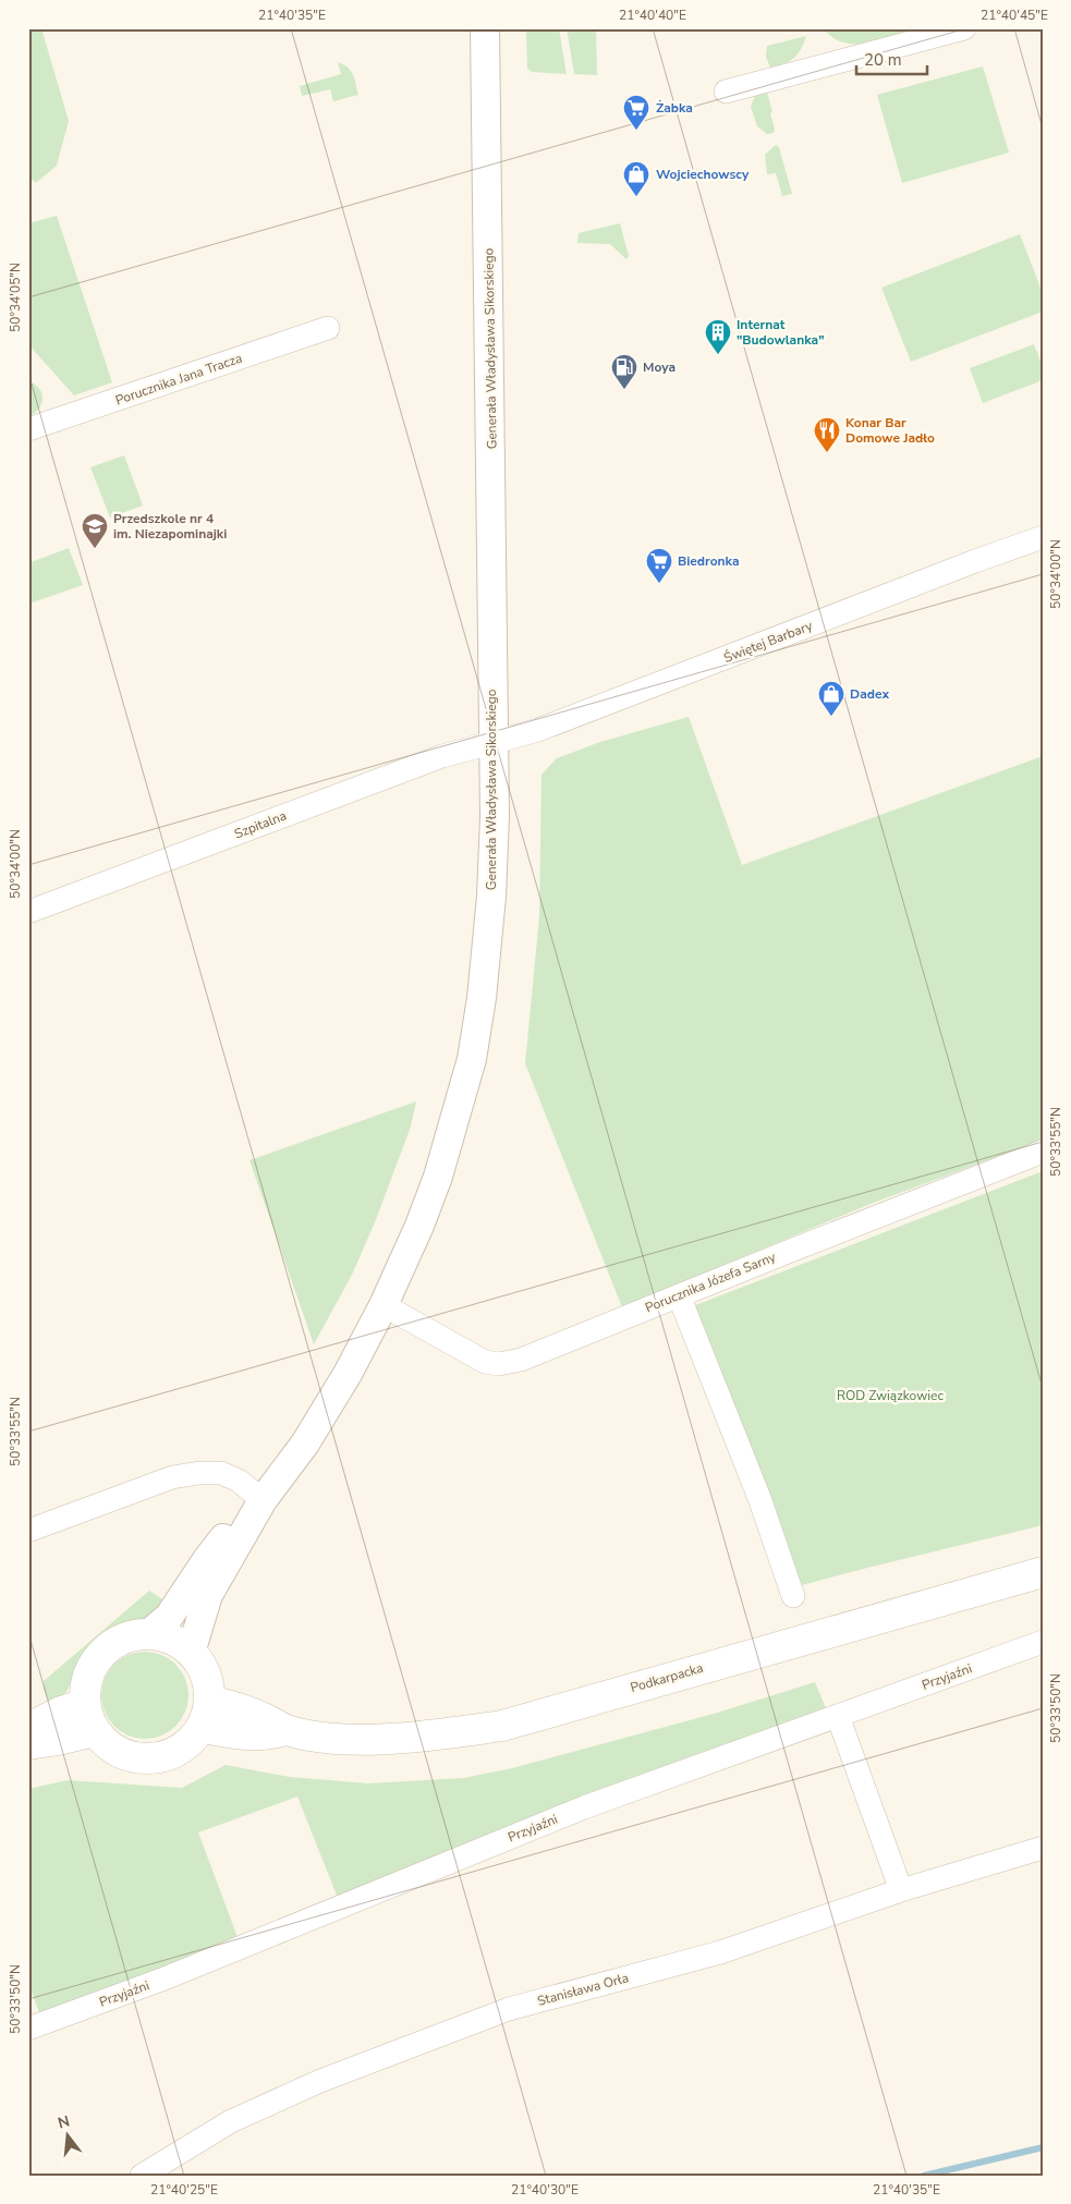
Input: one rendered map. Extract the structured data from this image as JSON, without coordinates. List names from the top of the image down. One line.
{"streets":{"main road":["Podkarpacka"],"street":["Generała Władysława Sikorskiego","Porucznika Jana Tracza","Świętej Barbary","Szpitalna","Porucznika Józefa Sarny","Przyjaźni","Stanisława Orła"]},"crossings":[["Generała Władysława Sikorskiego","Świętej Barbary"],["Generała Władysława Sikorskiego","Szpitalna"],["Generała Władysława Sikorskiego","Porucznika Józefa Sarny"],["Generała Władysława Sikorskiego","Podkarpacka"],["Świętej Barbary","Szpitalna"]],"parks":["ROD Związkowiec"],"places":{"supermarket":["Żabka","Biedronka"],"shop":["Wojciechowscy","Dadex"],"building":["Internat \"Budowlanka\""],"fuel station":["Moya"],"restaurant":["Konar Bar Domowe Jadło"],"school or university":["Przedszkole nr 4 im. Niezapominajki"]},"scale_bar":"20 m","north":"top","coordinates":["21°40'35\"E","21°40'40\"E","21°40'45\"E","50°34'05\"N","50°34'00\"N","50°33'55\"N","50°33'50\"N","21°40'25\"E","21°40'30\"E"]}
